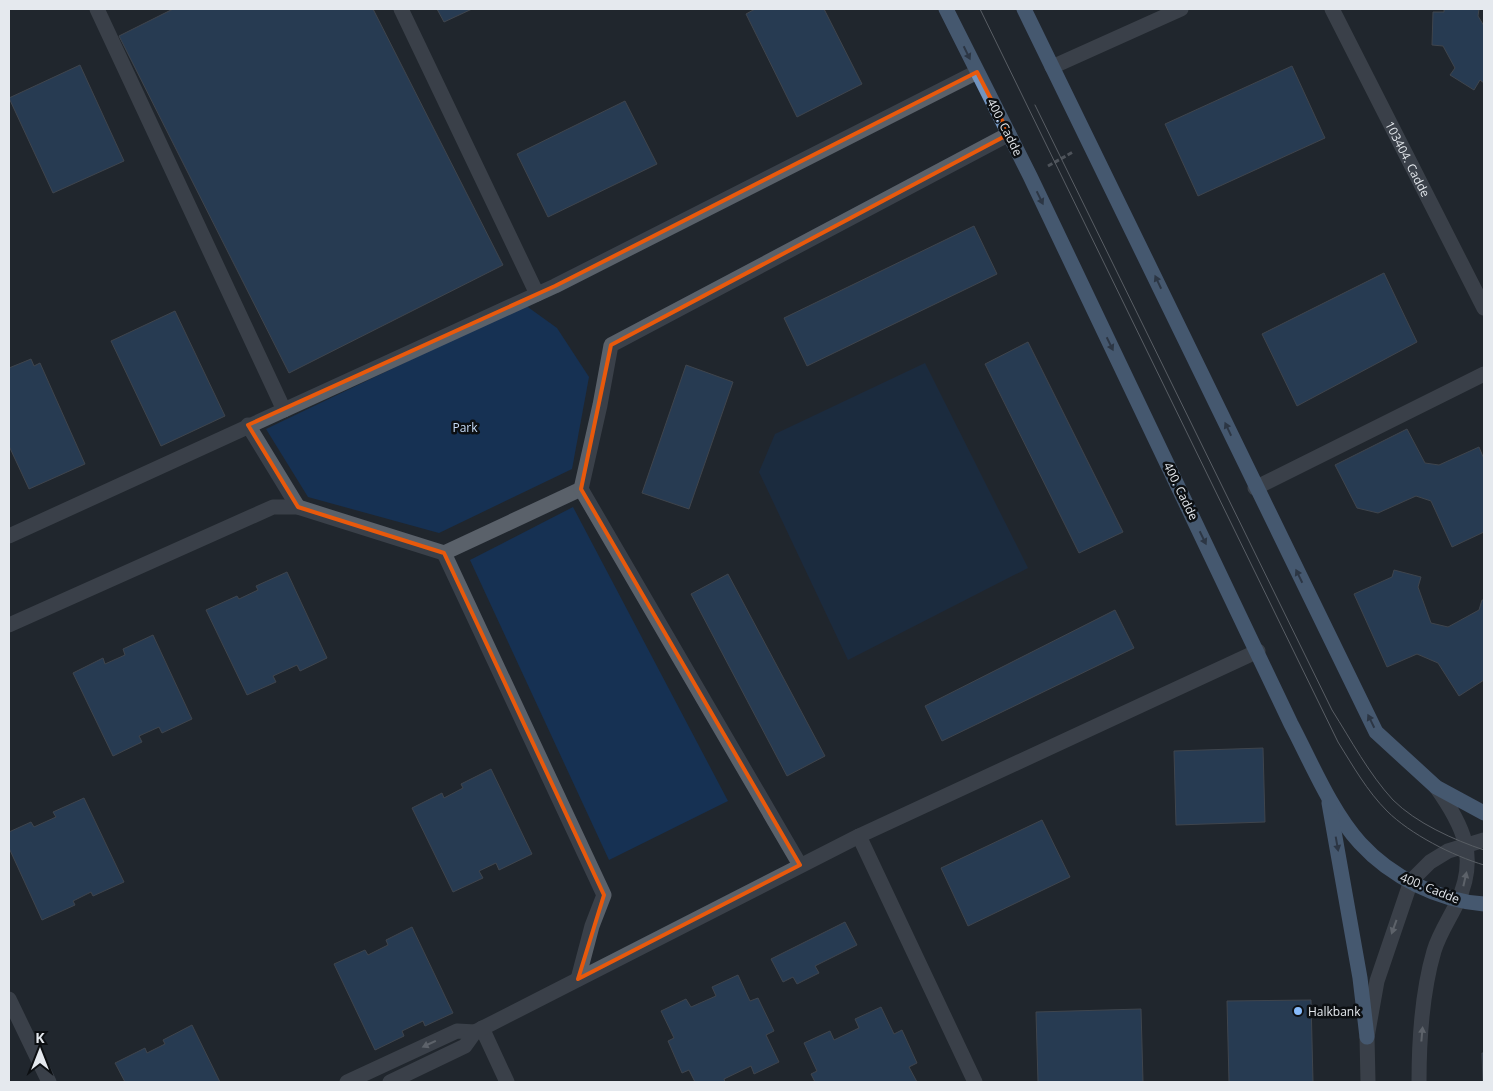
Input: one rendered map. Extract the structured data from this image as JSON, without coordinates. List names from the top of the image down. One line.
{"streets":{"main road":["400. Cadde"],"street":["103404. Cadde"]},"parks":["Park"],"places":["Halkbank"],"north":"top"}
